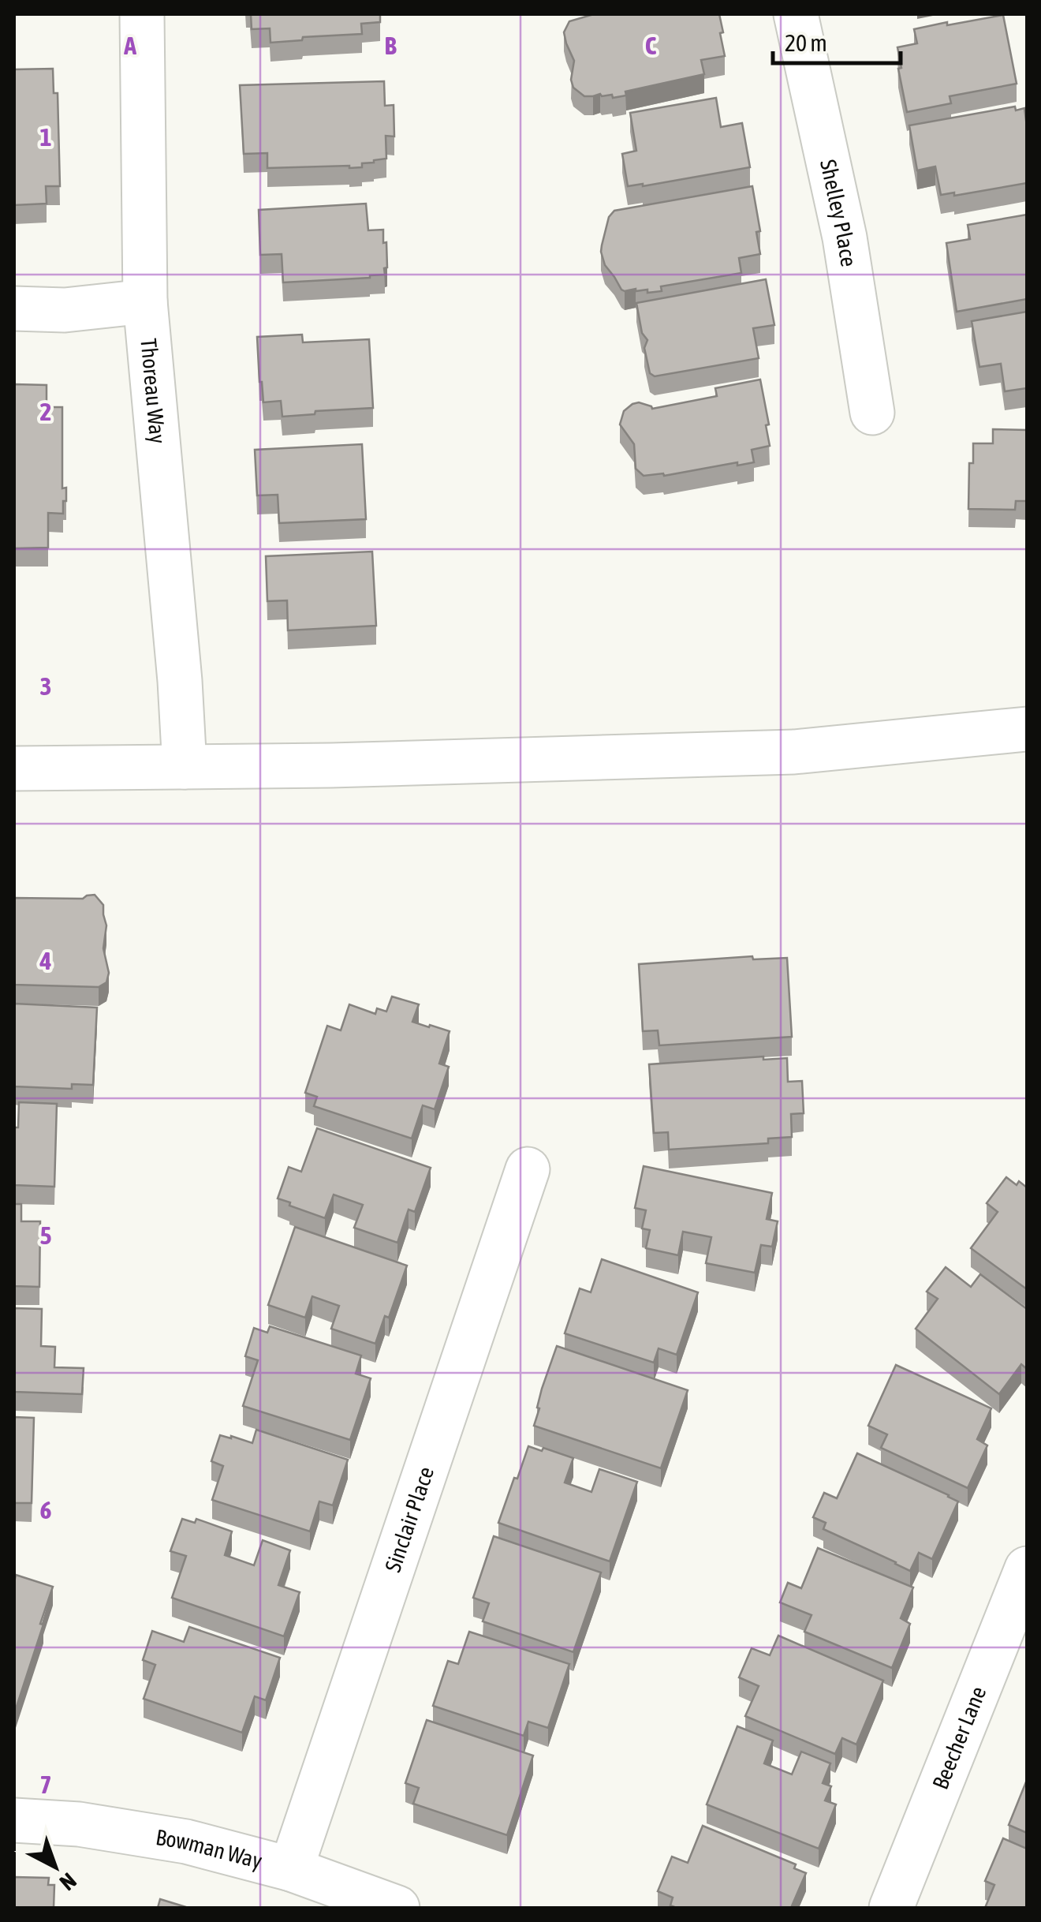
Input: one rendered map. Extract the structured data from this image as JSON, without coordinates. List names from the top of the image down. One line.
{"streets":{"street":["Shelley Place","Thoreau Way","Sinclair Place","Beecher Lane","Bowman Way"]},"crossings":[["Sinclair Place","Bowman Way"]],"scale_bar":"20 m","north":"bottom right","grid":{"columns":["A","B","C"],"rows":["1","2","3","4","5","6","7"]}}
